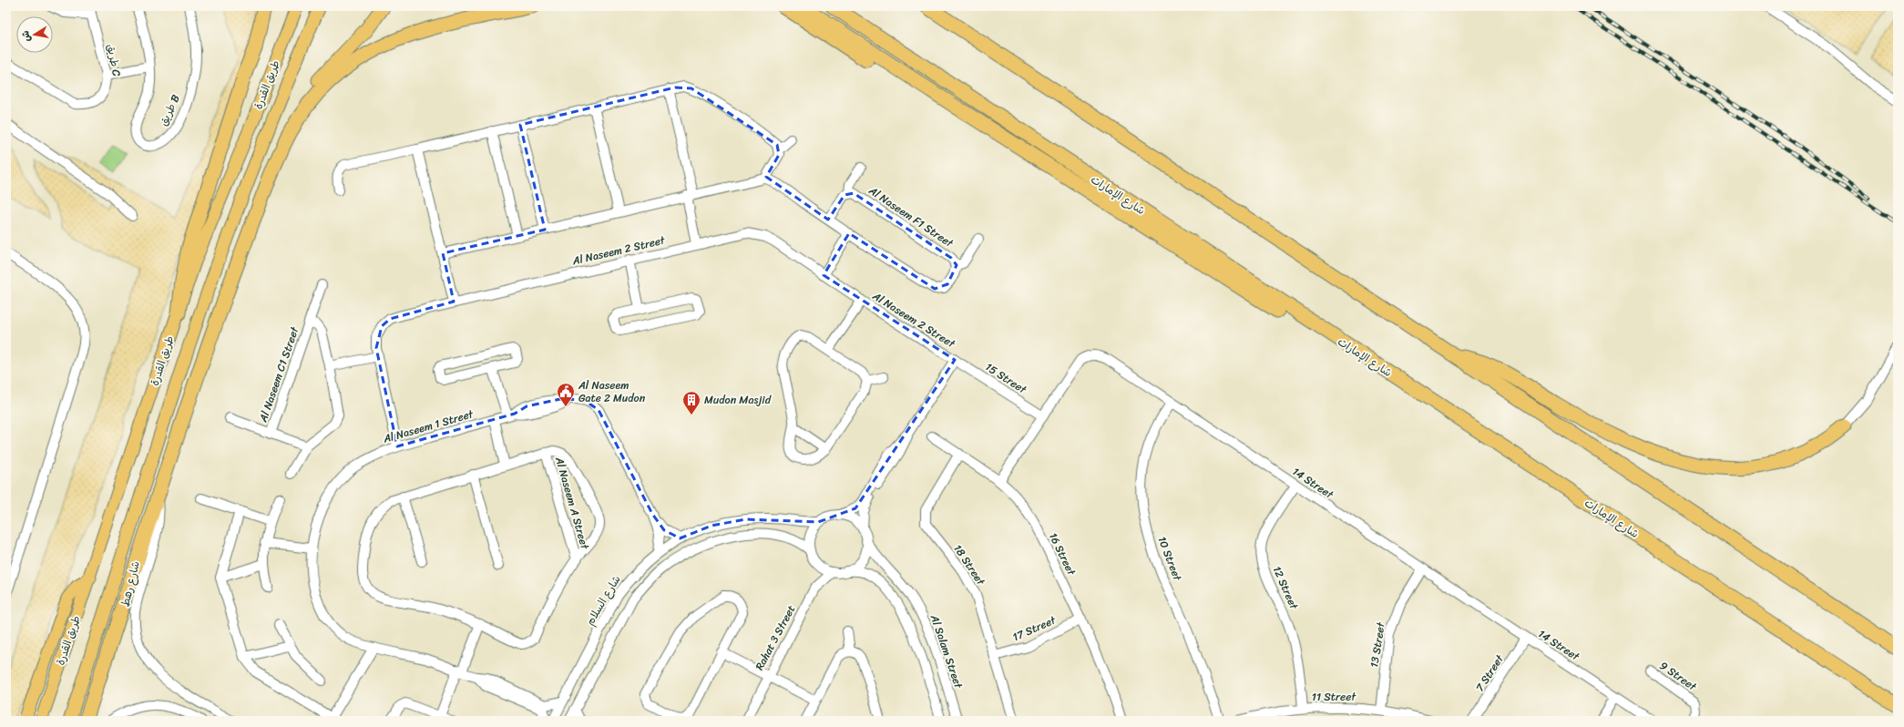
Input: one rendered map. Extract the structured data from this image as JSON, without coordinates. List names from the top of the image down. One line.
{"streets":{"highway":["شارع الإمارات"],"main road":["طريق القدرة"],"street":["طريق C","طريق B","Al Naseem F1 Street","Al Naseem 2 Street","Al Naseem C1 Street","15 Street","Al Naseem 1 Street","14 Street","Al Naseem A Street","16 Street","10 Street","18 Street","شارع رهط","12 Street","شارع السلام","17 Street","Rahat 3 Street","13 Street","Al Salam Street","7 Street","9 Street","11 Street"]},"crossings":[["Al Naseem 2 Street","15 Street"],["Al Naseem 2 Street","Al Naseem 1 Street"],["15 Street","14 Street"],["Al Naseem 1 Street","شارع السلام"],["14 Street","16 Street"],["14 Street","10 Street"],["14 Street","12 Street"],["14 Street","13 Street"],["14 Street","7 Street"],["16 Street","18 Street"],["16 Street","17 Street"],["18 Street","17 Street"],["12 Street","11 Street"],["شارع السلام","Rahat 3 Street"],["شارع السلام","Al Salam Street"],["Rahat 3 Street","Al Salam Street"],["13 Street","11 Street"]],"places":{"public building":["Al Naseem Gate 2 Mudon"],"building":["Mudon Masjid"]},"north":"left"}
